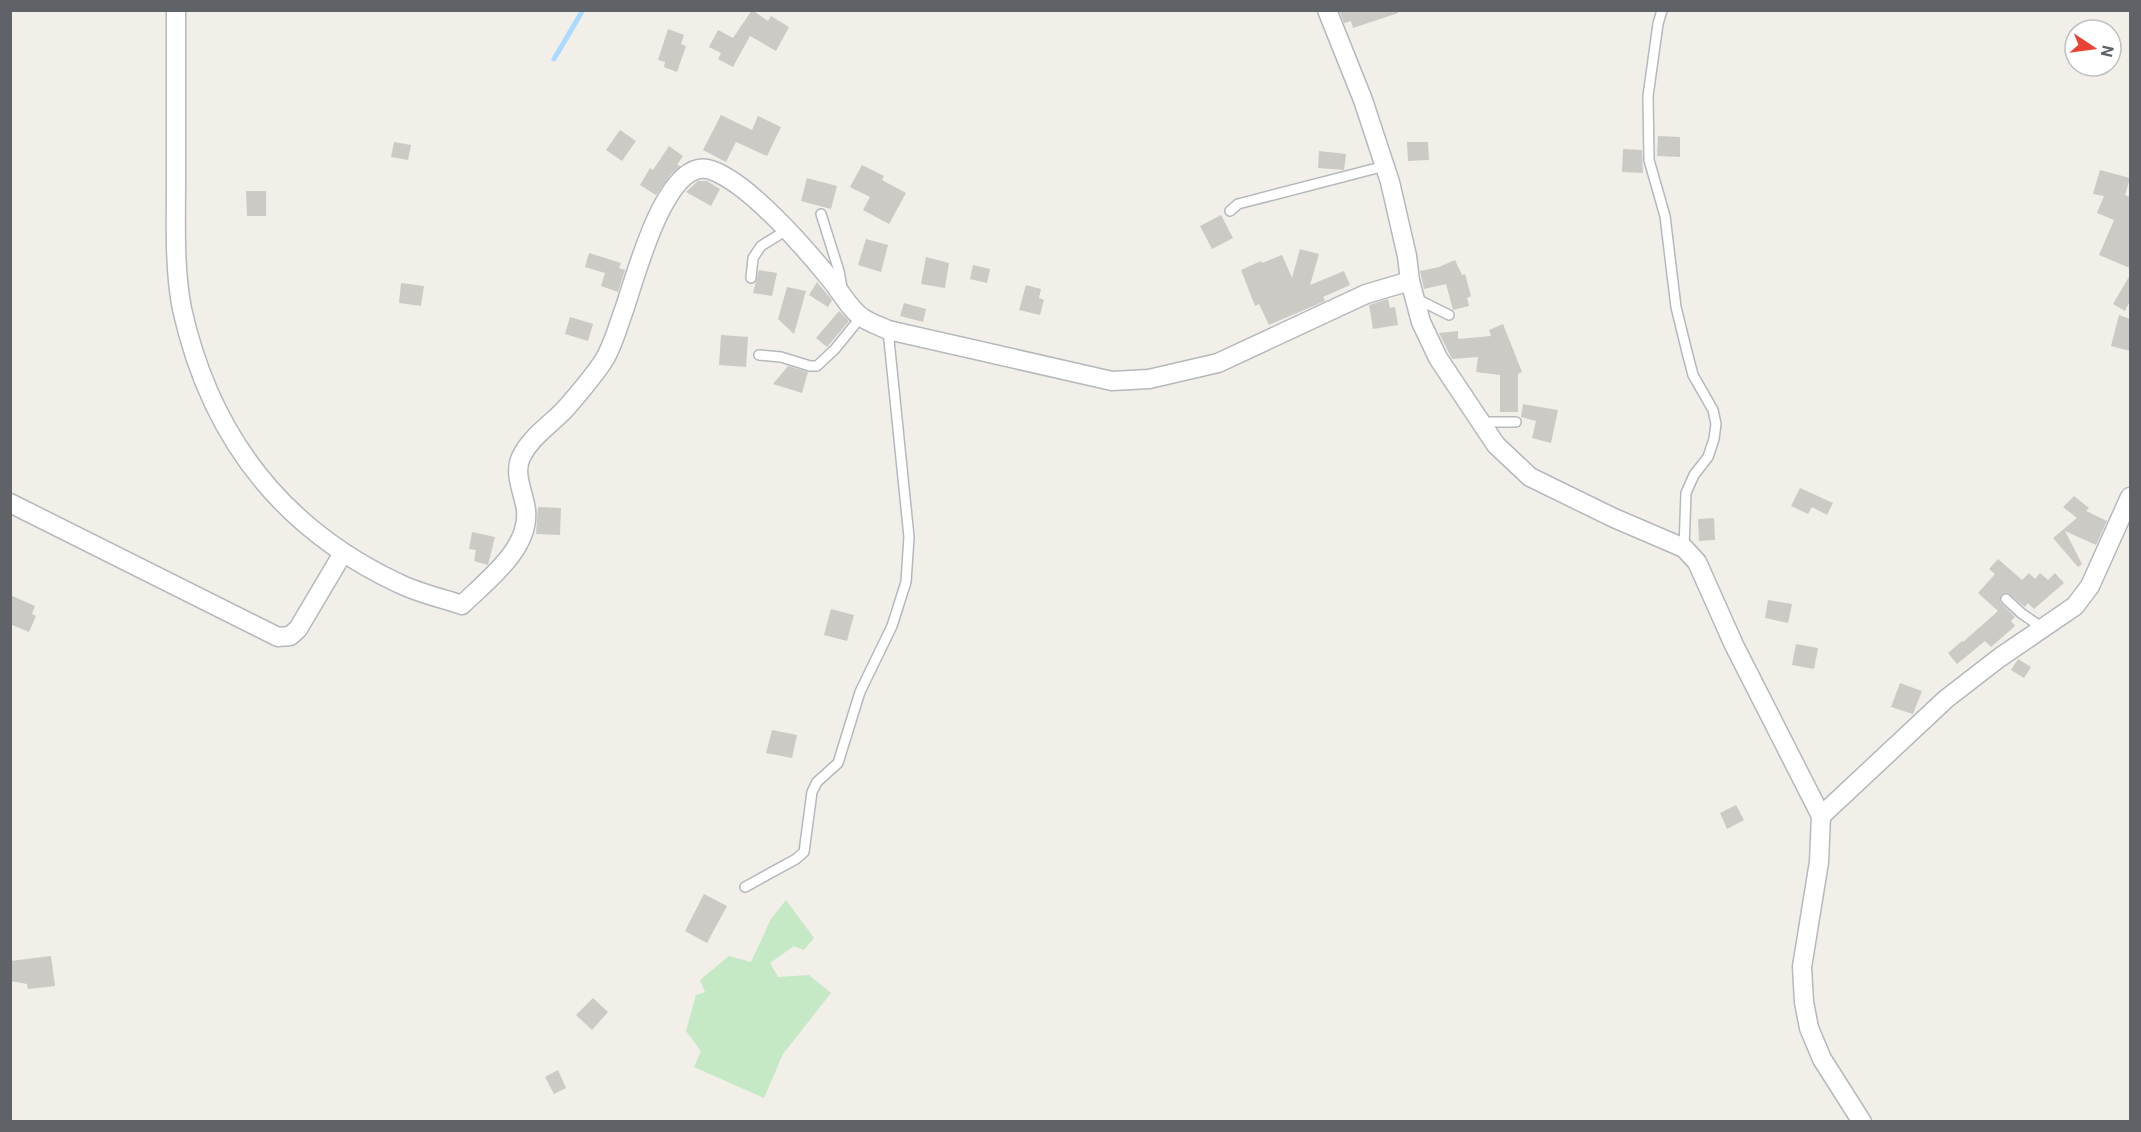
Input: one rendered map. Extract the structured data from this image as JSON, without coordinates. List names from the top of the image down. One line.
{"north":"right"}
